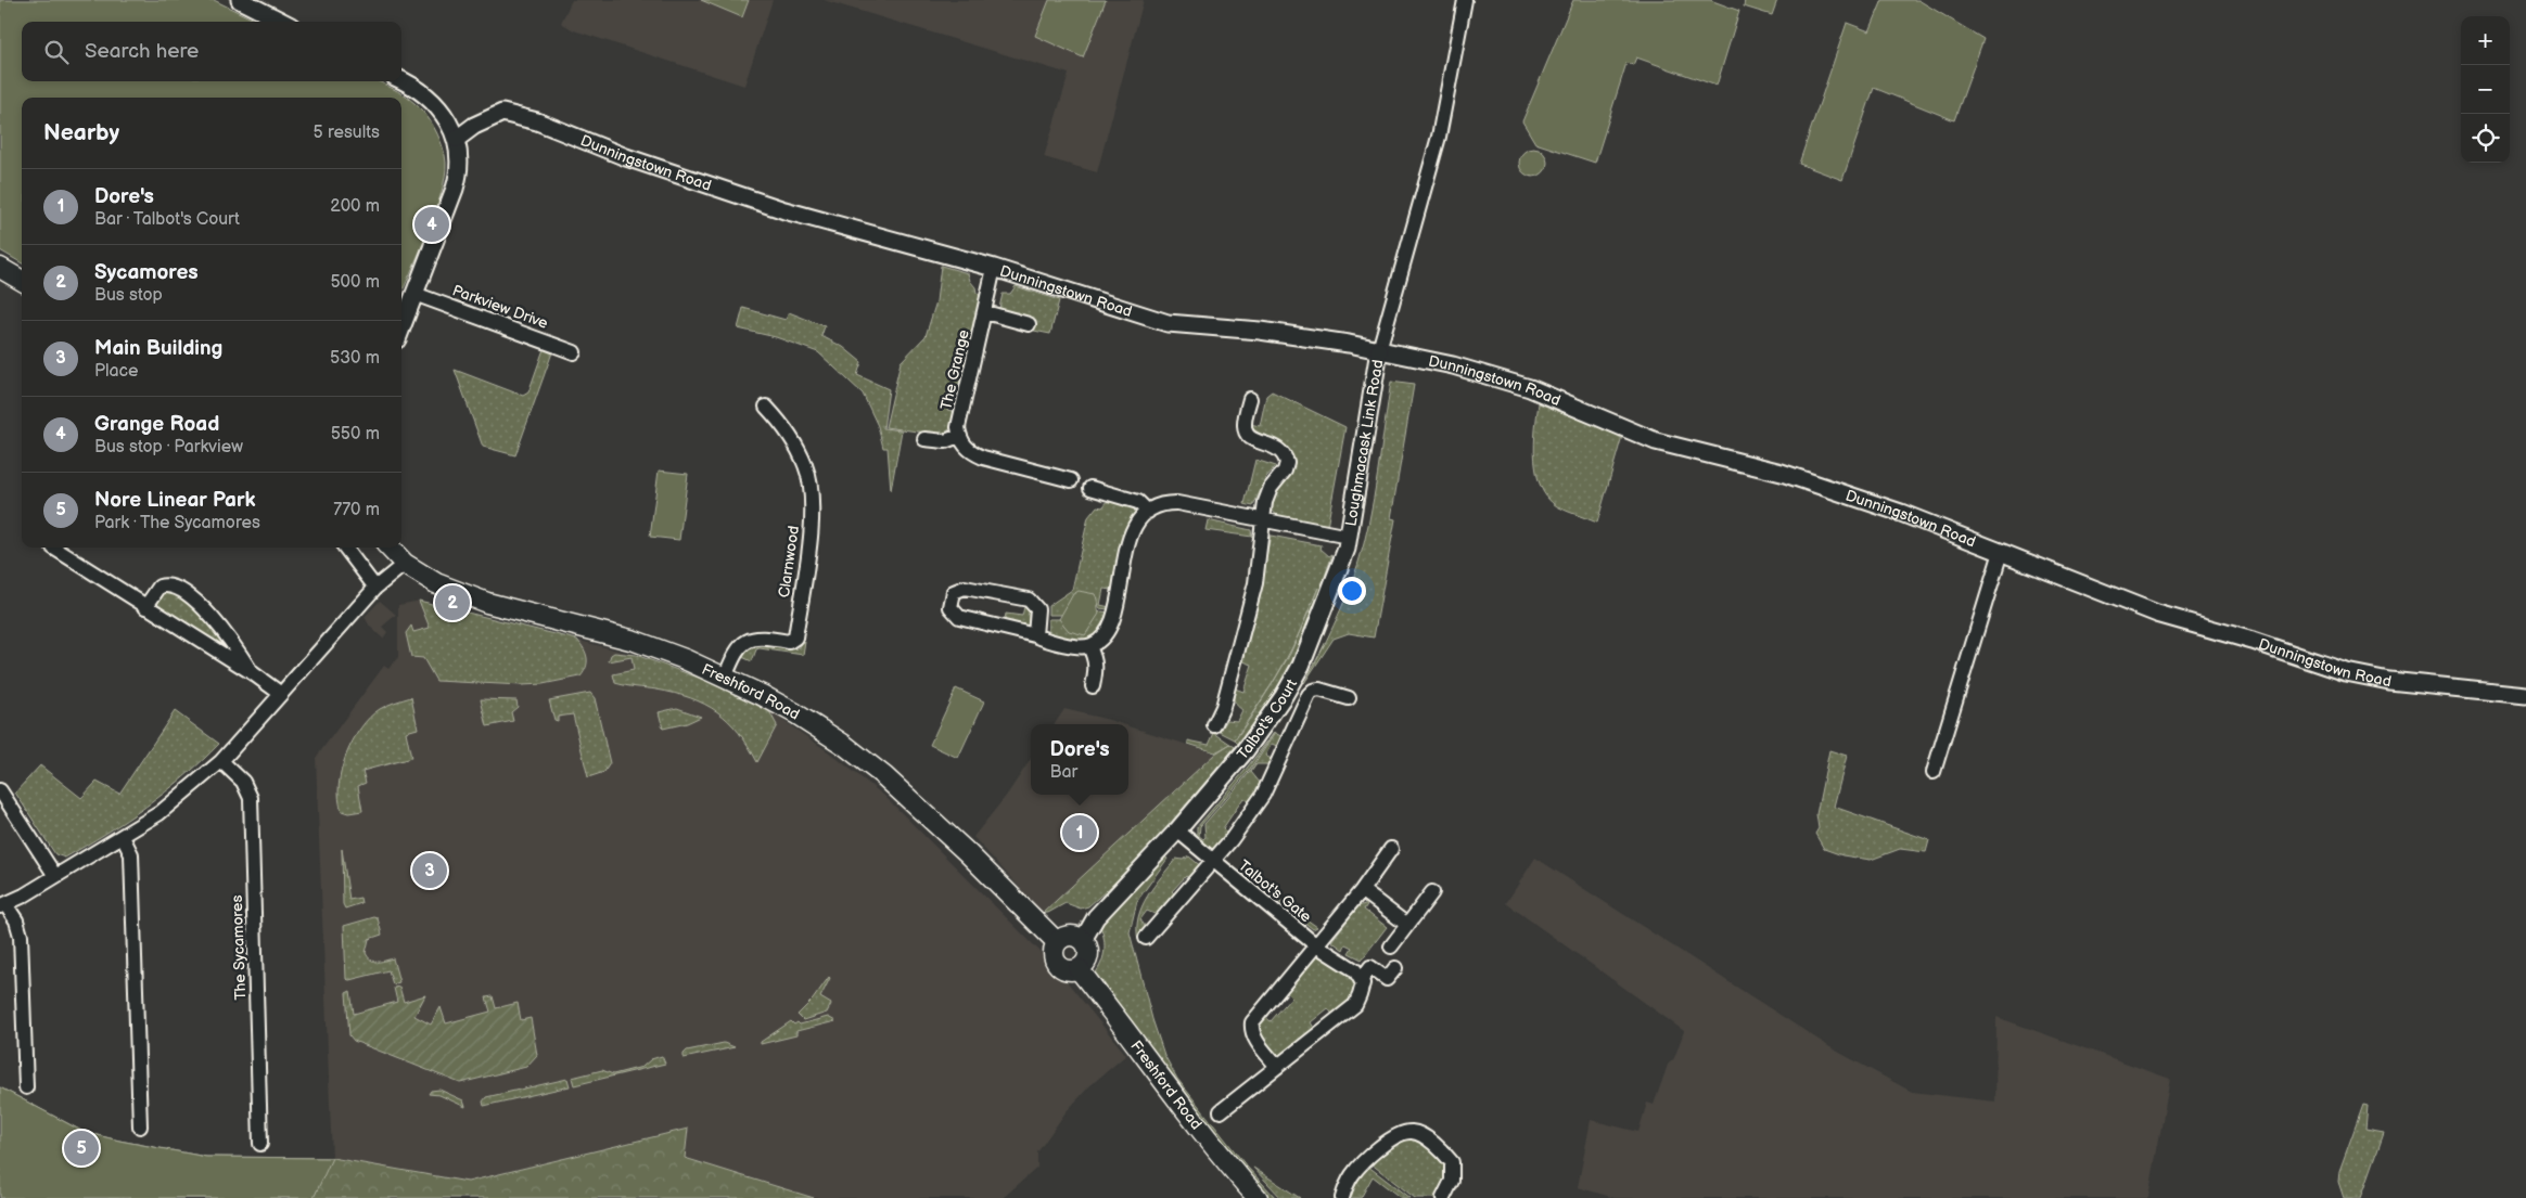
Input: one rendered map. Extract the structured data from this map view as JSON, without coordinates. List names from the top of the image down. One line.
{"streets":{"main road":["Freshford Road"],"street":["Dunningstown Road","Parkview Drive","The Grange","Loughmacask Link Road","Clarnwood","Talbot's Court","Talbot's Gate","The Sycamores"]},"crossings":[["Dunningstown Road","The Grange"],["Dunningstown Road","Loughmacask Link Road"],["Loughmacask Link Road","Talbot's Court"],["Clarnwood","Freshford Road"],["Freshford Road","Talbot's Court"],["Talbot's Court","Talbot's Gate"]],"page":{"map_buttons":["+","−"],"search":"Search here","heading":["Nearby","5 results"],"list":[{"mark":"1","name":"Dore's","note":"Bar · Talbot's Court","value":"200 m"},{"mark":"2","name":"Sycamores","note":"Bus stop","value":"500 m"},{"mark":"3","name":"Main Building","note":"Place","value":"530 m"},{"mark":"4","name":"Grange Road","note":"Bus stop · Parkview","value":"550 m"},{"mark":"5","name":"Nore Linear Park","note":"Park · The Sycamores","value":"770 m"}],"pins":["4","2","1","3","5"],"popup":["Dore's","Bar"]}}
